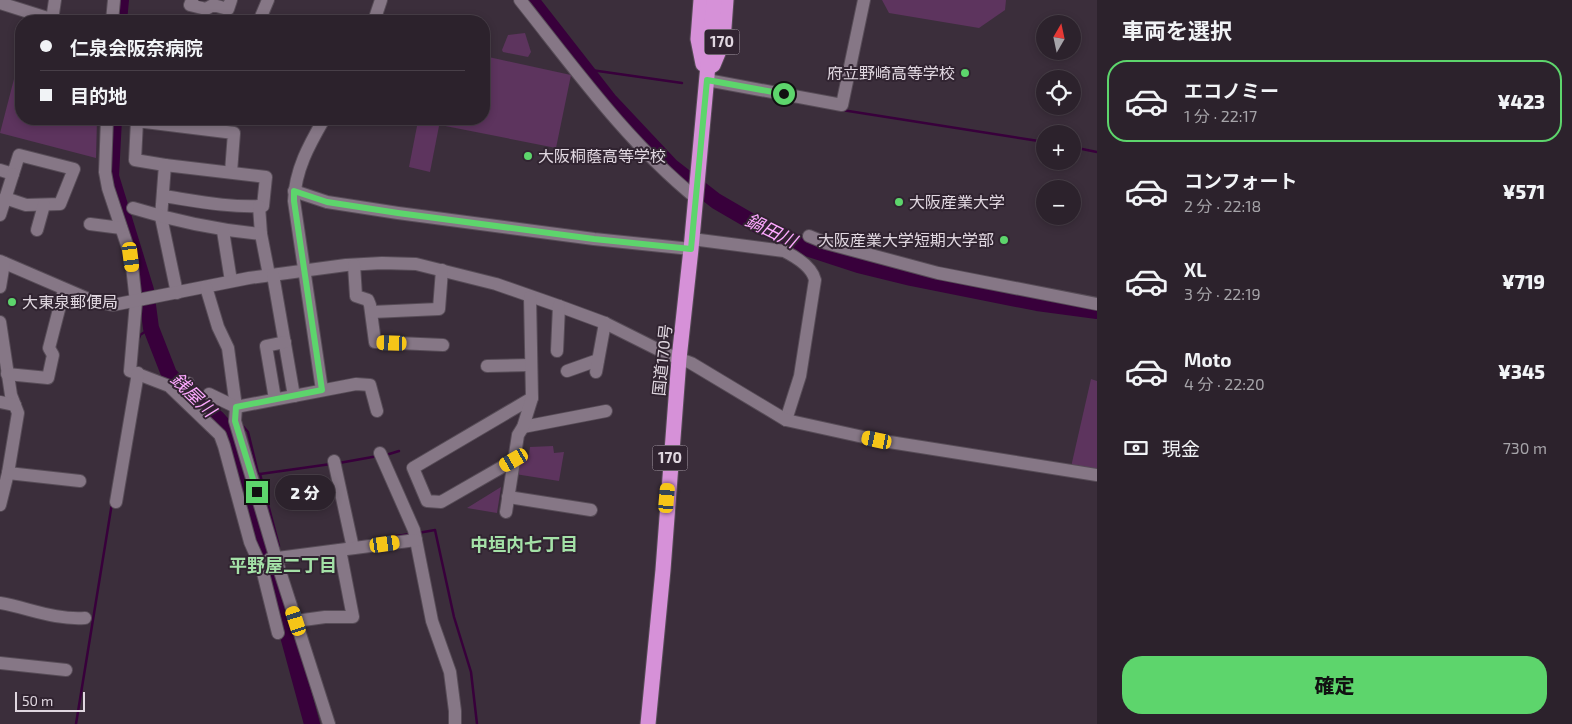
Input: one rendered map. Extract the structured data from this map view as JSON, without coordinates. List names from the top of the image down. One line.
{"streets":{"highway":["170","国道170号"]},"crossings":[["170","国道170号"]],"districts":["中垣内七丁目","平野屋二丁目"],"water":["鍋田川","銭屋川"],"places":["府立野崎高等学校","大阪桐蔭高等学校","大阪産業大学","大阪産業大学短期大学部","大東泉郵便局"],"scale_bar":"50 m","north":"top","page":{"heading":"車両を選択","map_buttons":["+","−"],"banner":["仁泉会阪奈病院","目的地"],"list":[{"name":"エコノミー","note":"1 分 · 22:17","value":"¥423"},{"name":"コンフォート","note":"2 分 · 22:18","value":"¥571"},{"name":"XL","note":"3 分 · 22:19","value":"¥719"},{"name":"Moto","note":"4 分 · 22:20","value":"¥345"}],"pay":["現金","730 m"],"bubble":"2 分","buttons":"確定","scale":"50 m"}}
